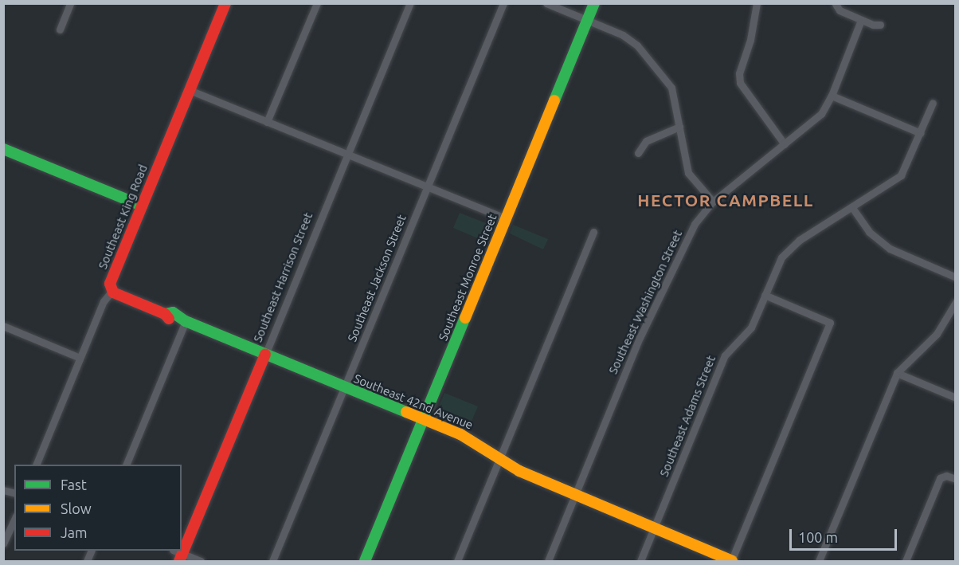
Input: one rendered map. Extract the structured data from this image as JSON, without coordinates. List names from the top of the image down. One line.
{"streets":{"street":["Southeast King Road","Southeast Harrison Street","Southeast Monroe Street","Southeast Jackson Street","Southeast Washington Street","Southeast 42nd Avenue","Southeast Adams Street"]},"crossings":[["Southeast King Road","Southeast 42nd Avenue"],["Southeast Harrison Street","Southeast 42nd Avenue"],["Southeast Monroe Street","Southeast 42nd Avenue"],["Southeast Jackson Street","Southeast 42nd Avenue"],["Southeast Washington Street","Southeast 42nd Avenue"],["Southeast 42nd Avenue","Southeast Adams Street"]],"districts":["HECTOR CAMPBELL"],"legend":["Fast","Slow","Jam"],"scale_bar":"100 m"}
